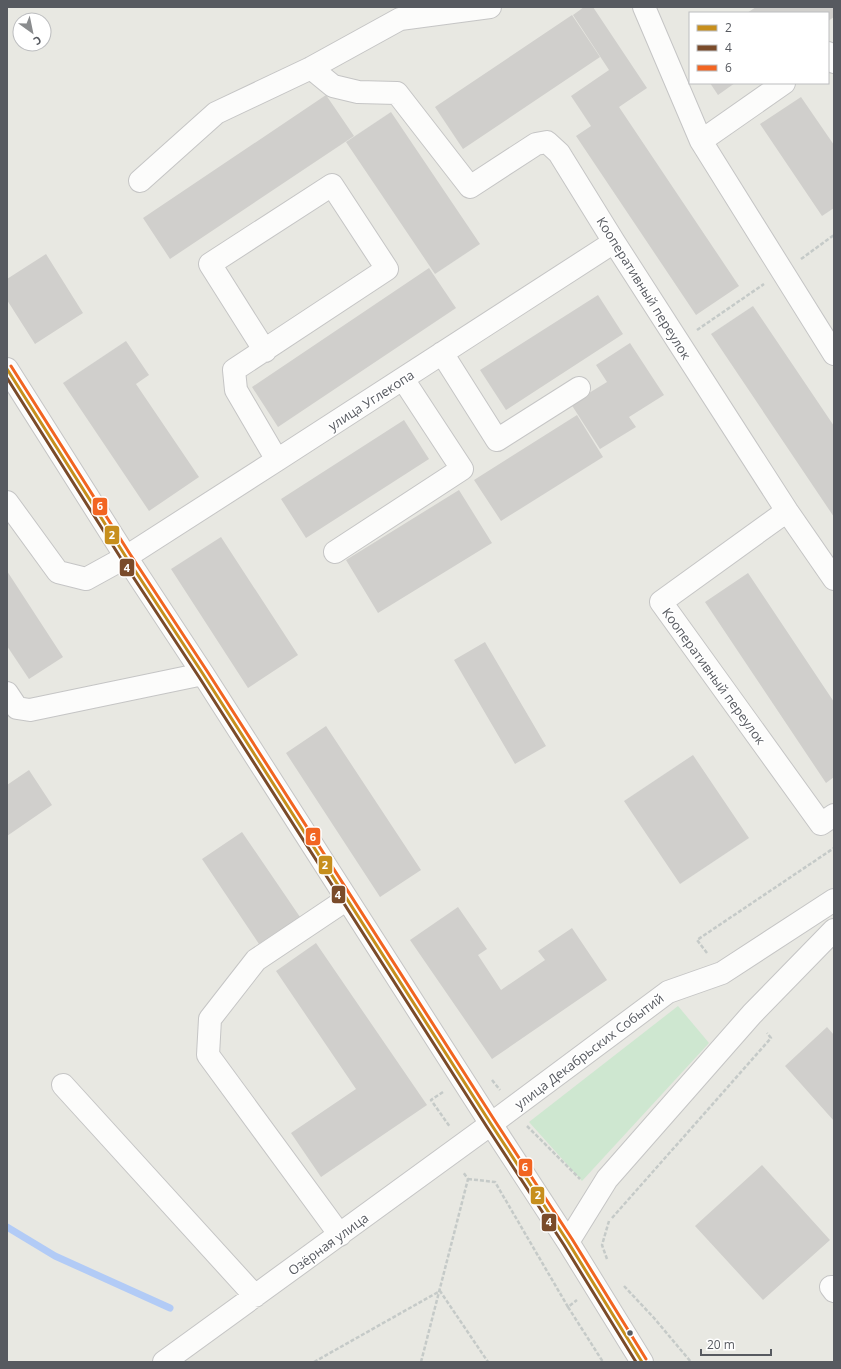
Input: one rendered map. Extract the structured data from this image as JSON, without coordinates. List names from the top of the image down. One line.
{"streets":{"street":["Кооперативный переулок","улица Углекопа","улица Декабрьских Событий","Озёрная улица"]},"crossings":[["Кооперативный переулок","улица Углекопа"],["улица Декабрьских Событий","Озёрная улица"]],"lines":["transit line 6","transit line 2","transit line 4"],"legend":["2","4","6"],"scale_bar":"20 m","north":"bottom right"}
